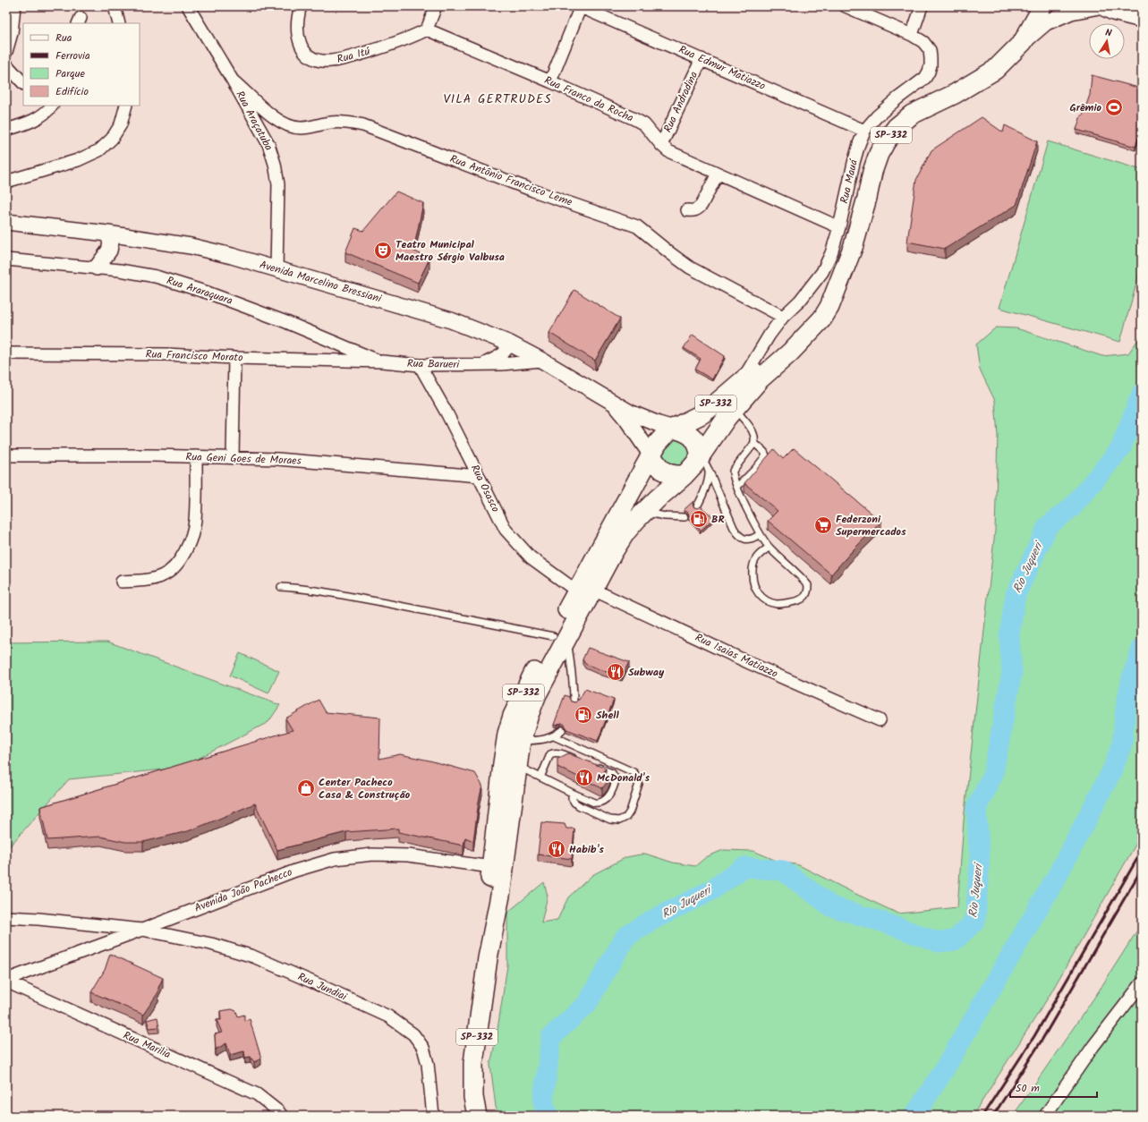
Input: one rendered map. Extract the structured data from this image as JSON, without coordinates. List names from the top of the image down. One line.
{"streets":{"main road":["SP-332"],"street":["Rua Itú","Rua Edmur Matiazzo","Rua Franco da Rocha","Rua Andradina","Rua Araçatuba","Rua Antônio Francisco Leme","Rua Mauá","Avenida Marcelino Bressiani","Rua Araraquara","Rua Francisco Morato","Rua Barueri","Rua Geni Goes de Moraes","Rua Osasco","Rua Isaias Matiazzo","Avenida João Pachecco","Rua Jundiai","Rua Marilia"]},"crossings":[["Rua Itú","Rua Franco da Rocha"],["Rua Edmur Matiazzo","Rua Andradina"],["Rua Edmur Matiazzo","Rua Mauá"],["Rua Franco da Rocha","Rua Andradina"],["Rua Franco da Rocha","Rua Mauá"],["Rua Araçatuba","Rua Antônio Francisco Leme"],["Rua Araçatuba","Avenida Marcelino Bressiani"],["SP-332","Rua Mauá"],["SP-332","Avenida Marcelino Bressiani"],["SP-332","Rua Osasco"],["SP-332","Rua Isaias Matiazzo"],["SP-332","Avenida João Pachecco"],["Rua Antônio Francisco Leme","Rua Mauá"],["Avenida Marcelino Bressiani","Rua Barueri"],["Rua Araraquara","Rua Francisco Morato"],["Rua Araraquara","Rua Barueri"],["Rua Francisco Morato","Rua Barueri"],["Rua Barueri","Rua Osasco"],["Rua Geni Goes de Moraes","Rua Osasco"],["Rua Osasco","Rua Isaias Matiazzo"],["Avenida João Pachecco","Rua Jundiai"],["Avenida João Pachecco","Rua Marilia"]],"districts":["VILA GERTRUDES"],"water":["Rio Juqueri"],"places":{"sports":["Grêmio"],"theatre":["Teatro Municipal Maestro Sérgio Valbusa"],"fuel station":["BR","Shell"],"supermarket":["Federzoni Supermercados"],"restaurant":["Subway","McDonald's","Habib's"],"shop":["Center Pacheco Casa & Construção"]},"legend":["Rua","Ferrovia","Parque","Edifício"],"scale_bar":"50 m","north":"top"}
